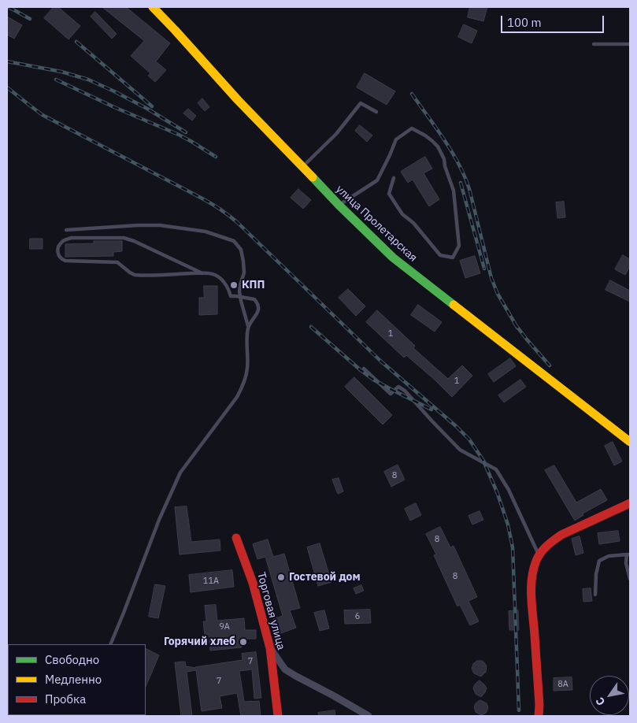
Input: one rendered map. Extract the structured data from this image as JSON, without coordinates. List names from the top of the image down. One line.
{"streets":{"street":["улица Пролетарская","Торговая улица"]},"places":["КПП","Гостевой дом","Горячий хлеб"],"house_numbers":["1","1","8","8","8","11А","6","9А","7","7","8А"],"legend":["Свободно","Медленно","Пробка"],"scale_bar":"100 m","north":"bottom left"}
